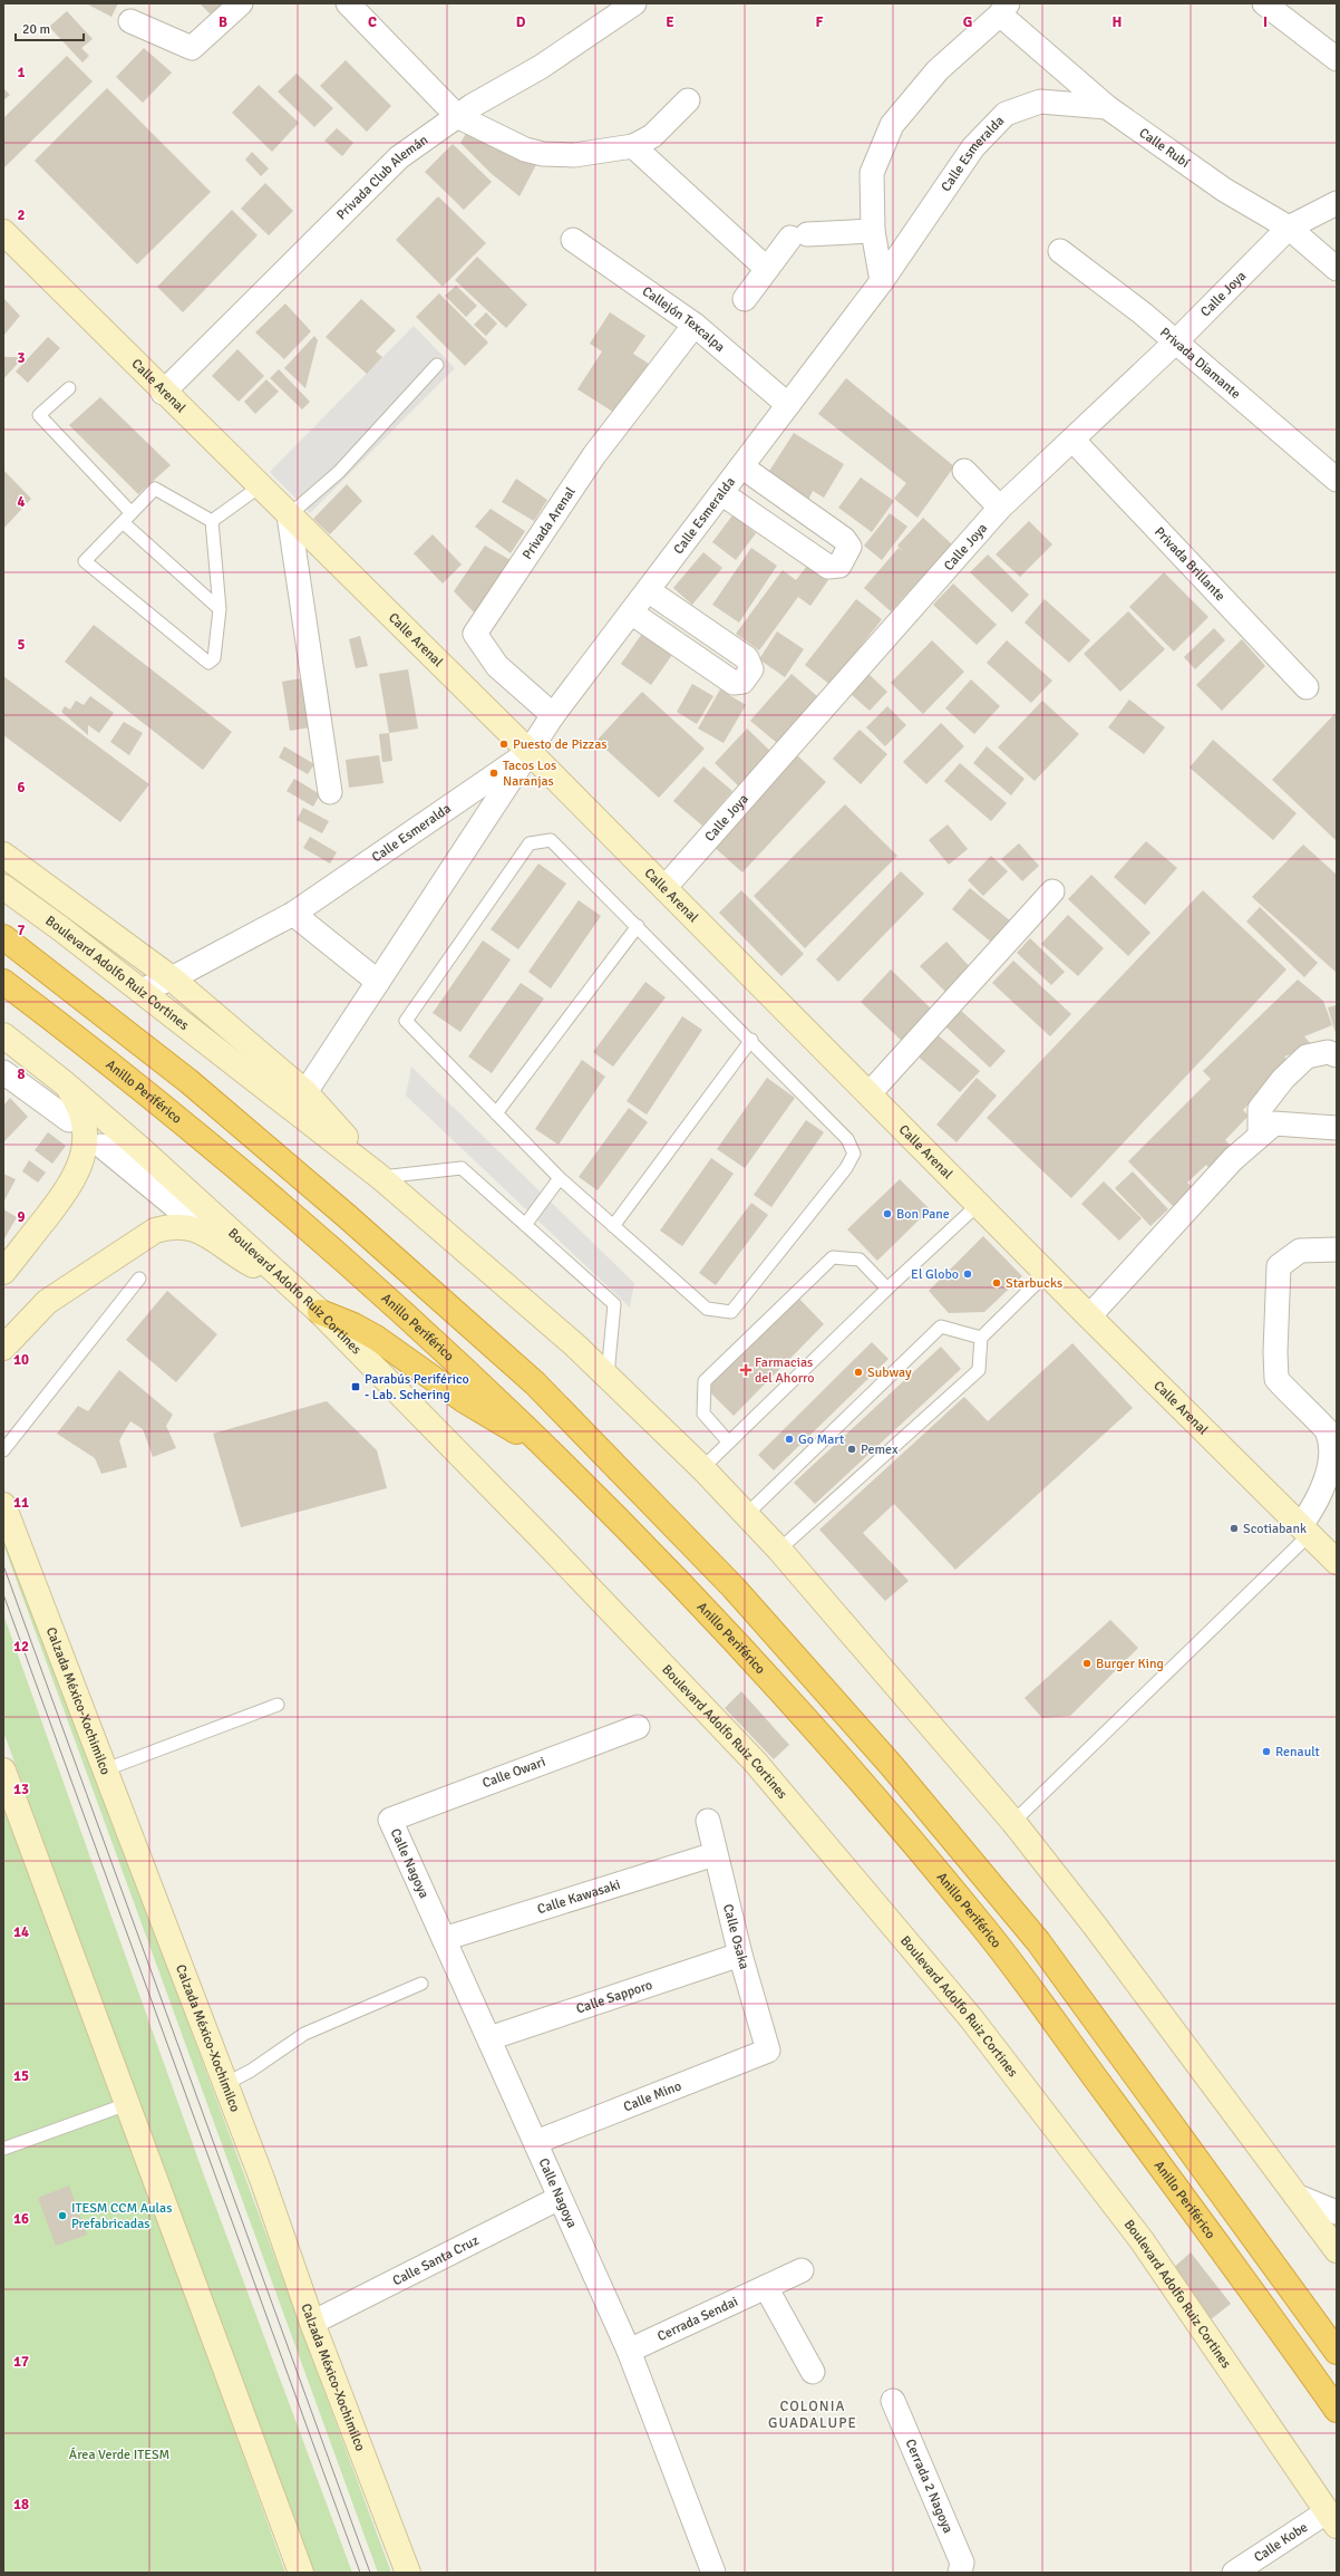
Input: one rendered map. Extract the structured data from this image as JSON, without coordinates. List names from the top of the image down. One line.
{"streets":{"highway":["Anillo Periférico"],"main road":["Calle Arenal","Boulevard Adolfo Ruiz Cortines","Calzada México-Xochimilco"],"street":["Calle Rubí","Calle Esmeralda","Privada Club Alemán","Calle Joya","Callejón Texcalpa","Privada Diamante","Privada Arenal","Privada Brillante","Calle Owari","Calle Nagoya","Calle Kawasaki","Calle Osaka","Calle Sapporo","Calle Mino","Calle Santa Cruz","Cerrada Sendai","Cerrada 2 Nagoya","Calle Kobe"]},"crossings":[["Calle Rubí","Calle Esmeralda"],["Calle Rubí","Calle Joya"],["Calle Esmeralda","Callejón Texcalpa"],["Calle Esmeralda","Calle Arenal"],["Calle Esmeralda","Privada Arenal"],["Calle Esmeralda","Boulevard Adolfo Ruiz Cortines"],["Privada Club Alemán","Calle Arenal"],["Calle Joya","Privada Diamante"],["Calle Joya","Calle Arenal"],["Calle Joya","Privada Brillante"],["Callejón Texcalpa","Privada Arenal"],["Boulevard Adolfo Ruiz Cortines","Calle Kobe"],["Calzada México-Xochimilco","Calle Santa Cruz"],["Calle Owari","Calle Nagoya"],["Calle Nagoya","Calle Kawasaki"],["Calle Nagoya","Calle Sapporo"],["Calle Nagoya","Calle Mino"],["Calle Nagoya","Calle Santa Cruz"],["Calle Nagoya","Cerrada Sendai"],["Calle Kawasaki","Calle Osaka"],["Calle Osaka","Calle Sapporo"],["Calle Osaka","Calle Mino"]],"districts":["COLONIA GUADALUPE"],"parks":["Área Verde ITESM"],"places":{"other":["Puesto de Pizzas","Tacos Los Naranjas","Bon Pane","El Globo","Starbucks","Subway","Go Mart","Pemex","Scotiabank","Burger King","Renault","ITESM CCM Aulas Prefabricadas"],"health":["Farmacias del Ahorro"],"transit":["Parabús Periférico - Lab. Schering"]},"scale_bar":"20 m","grid":{"columns":["B","C","D","E","F","G","H","I"],"rows":["1","2","3","4","5","6","7","8","9","10","11","12","13","14","15","16","17","18"]}}
